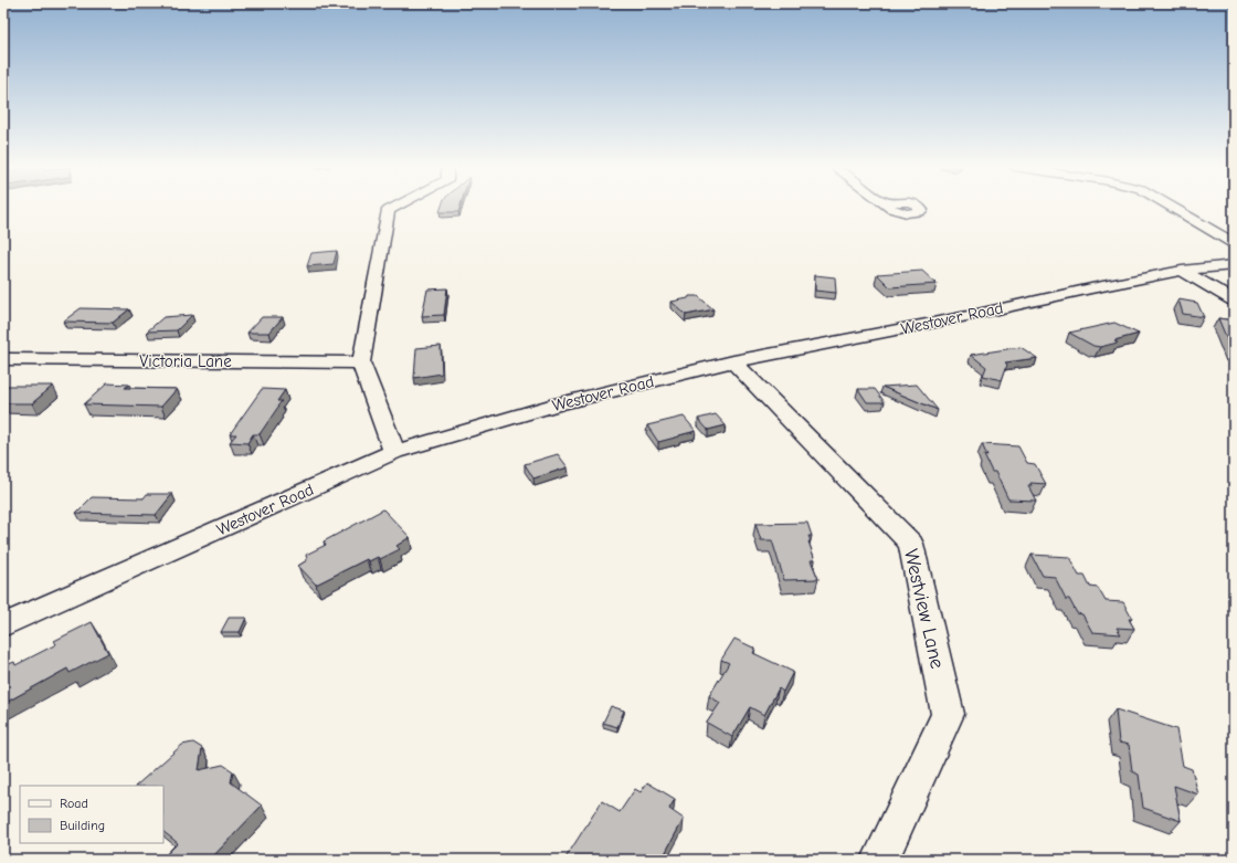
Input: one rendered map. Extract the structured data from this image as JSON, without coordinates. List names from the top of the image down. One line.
{"streets":{"street":["Westover Road","Victoria Lane","Westview Lane"]},"crossings":[["Westover Road","Westview Lane"]],"legend":["Road","Building"]}
